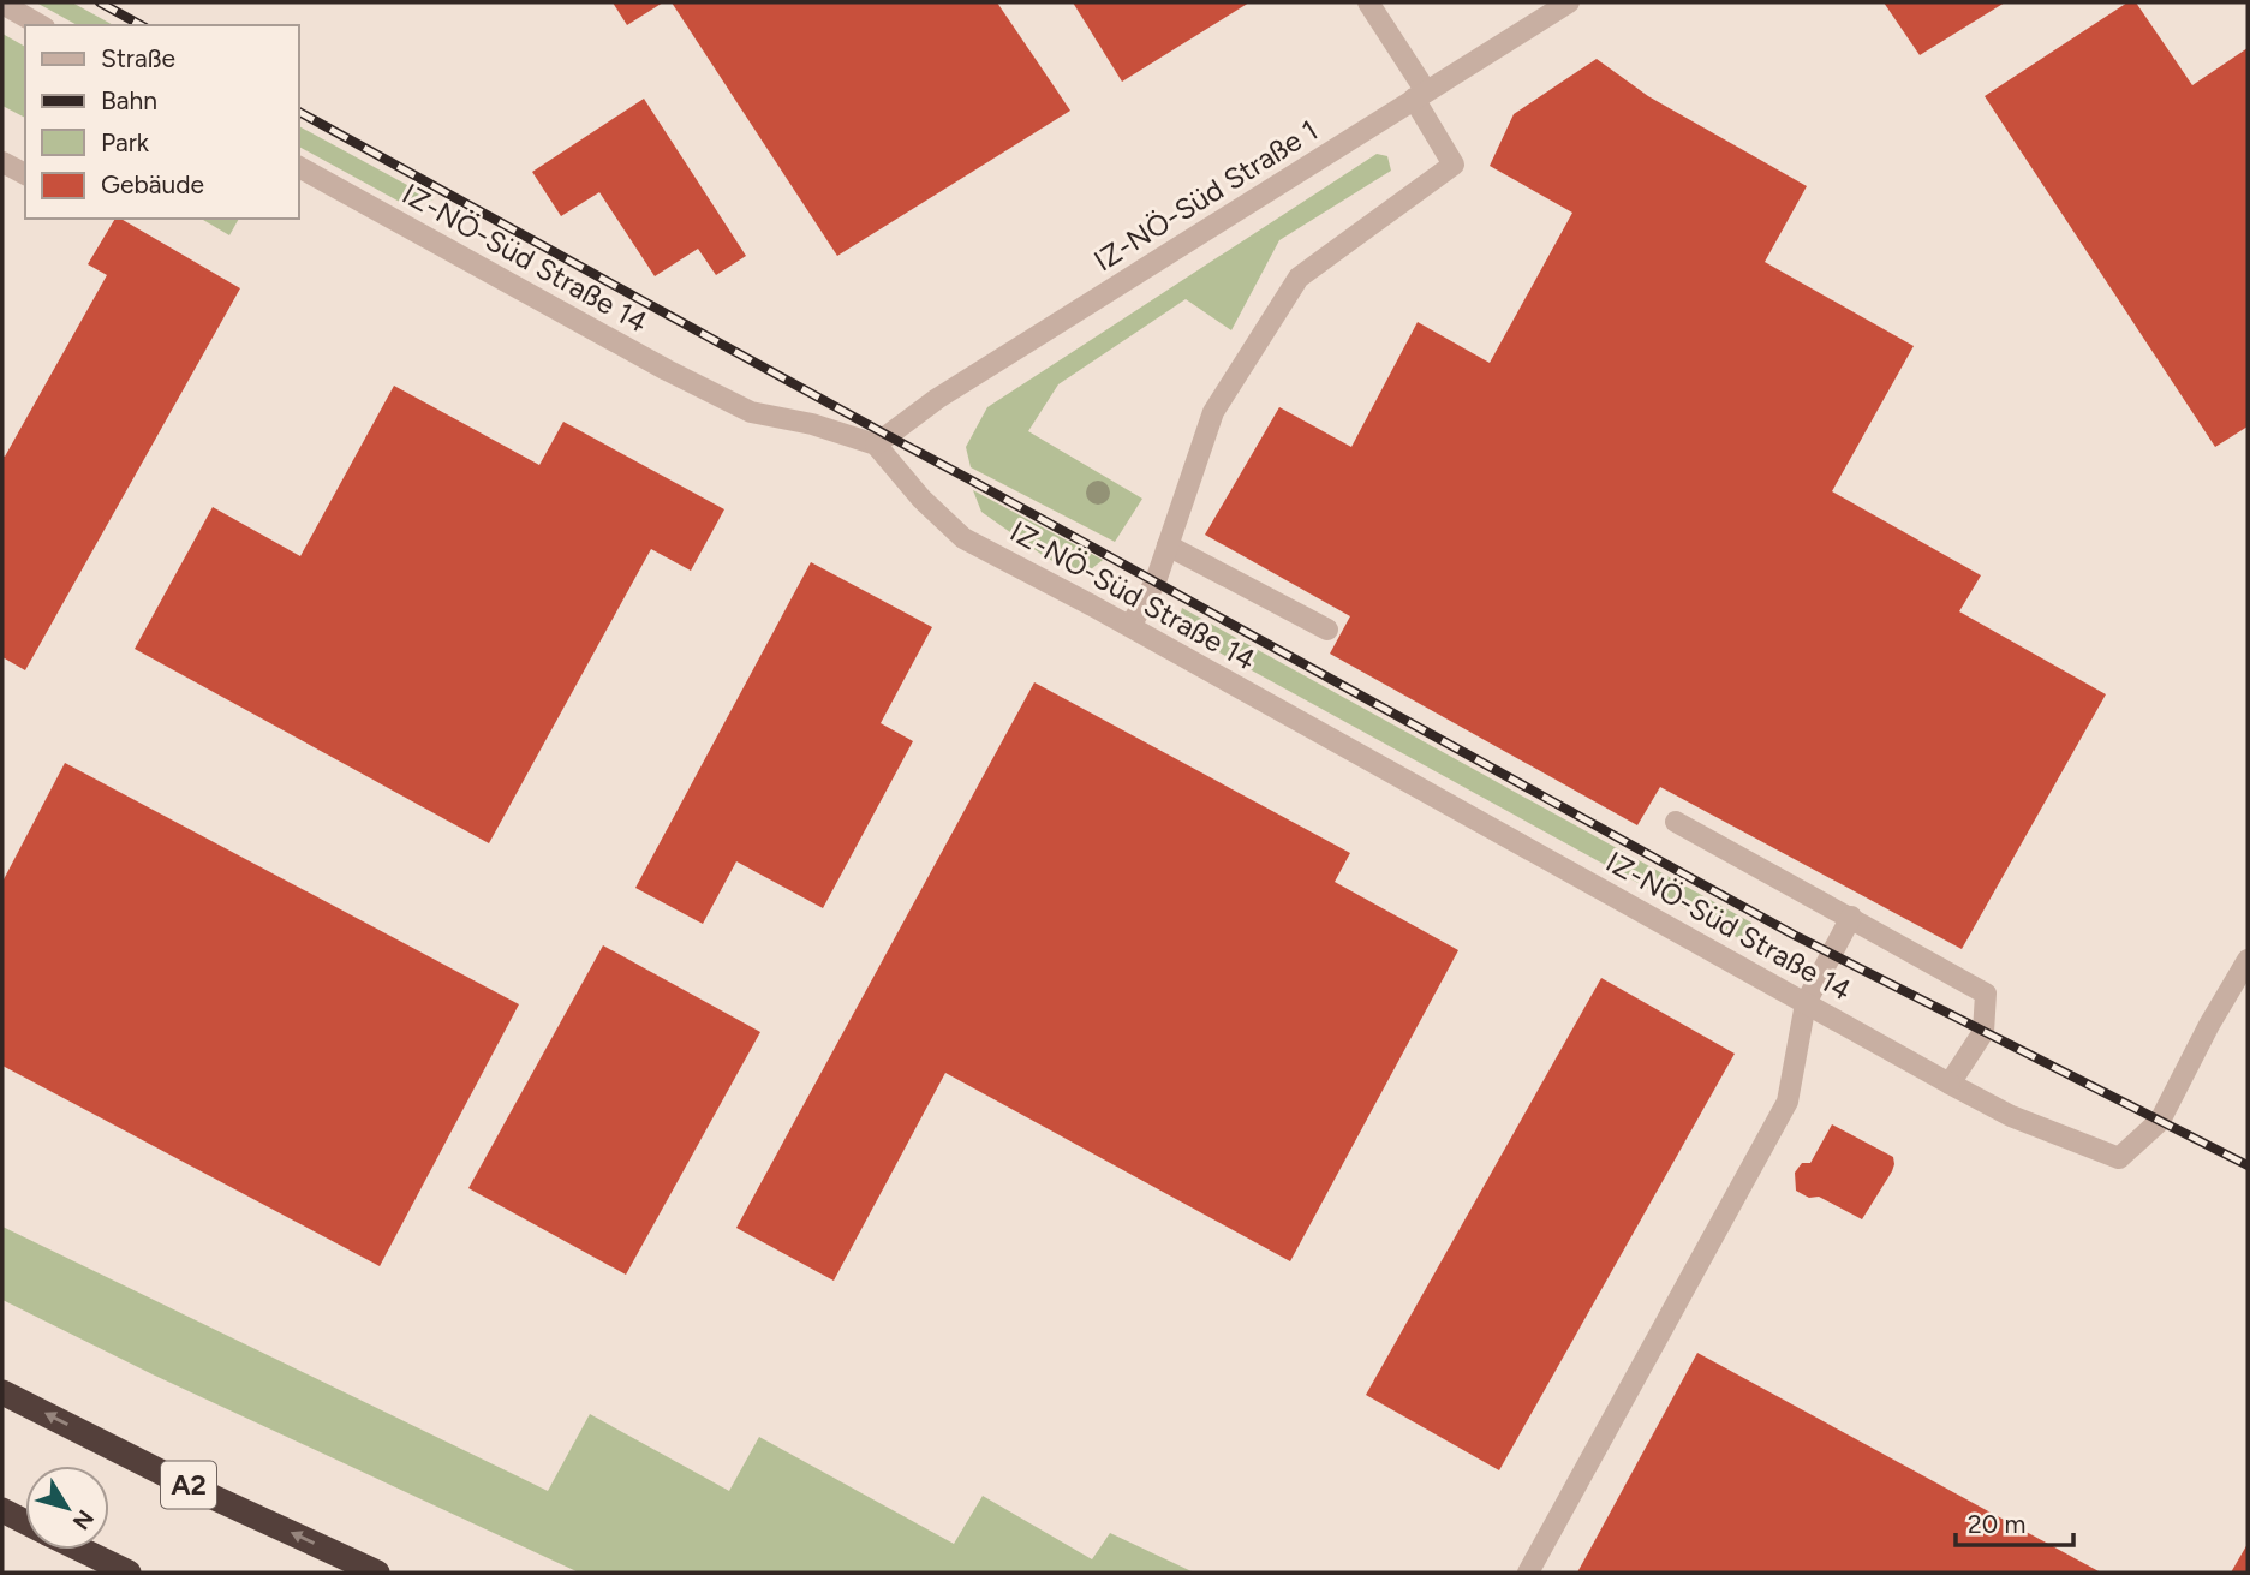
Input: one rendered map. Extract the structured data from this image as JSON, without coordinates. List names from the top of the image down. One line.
{"streets":{"highway":["A2"],"street":["IZ-NÖ-Süd Straße 1","IZ-NÖ-Süd Straße 14"]},"crossings":[["IZ-NÖ-Süd Straße 1","IZ-NÖ-Süd Straße 14"]],"legend":["Straße","Bahn","Park","Gebäude"],"scale_bar":"20 m","north":"bottom right"}
